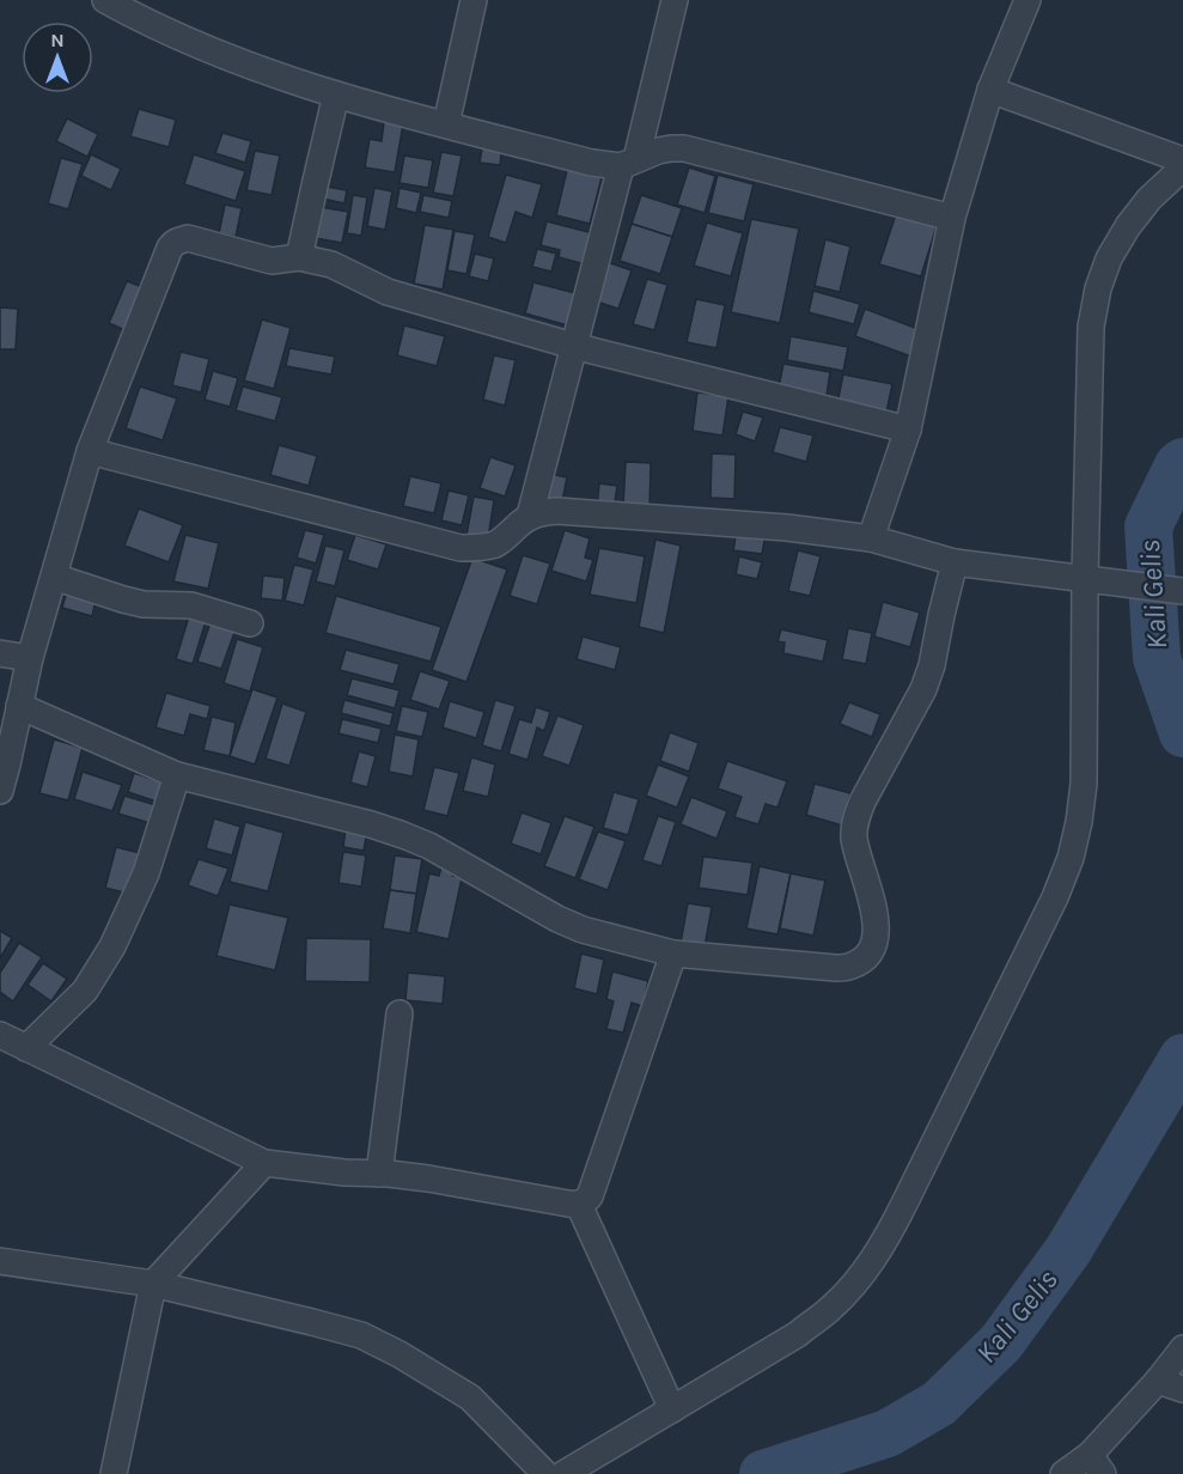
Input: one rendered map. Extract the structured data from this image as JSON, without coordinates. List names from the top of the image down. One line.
{"water":["Kali Gelis"],"north":"top"}
